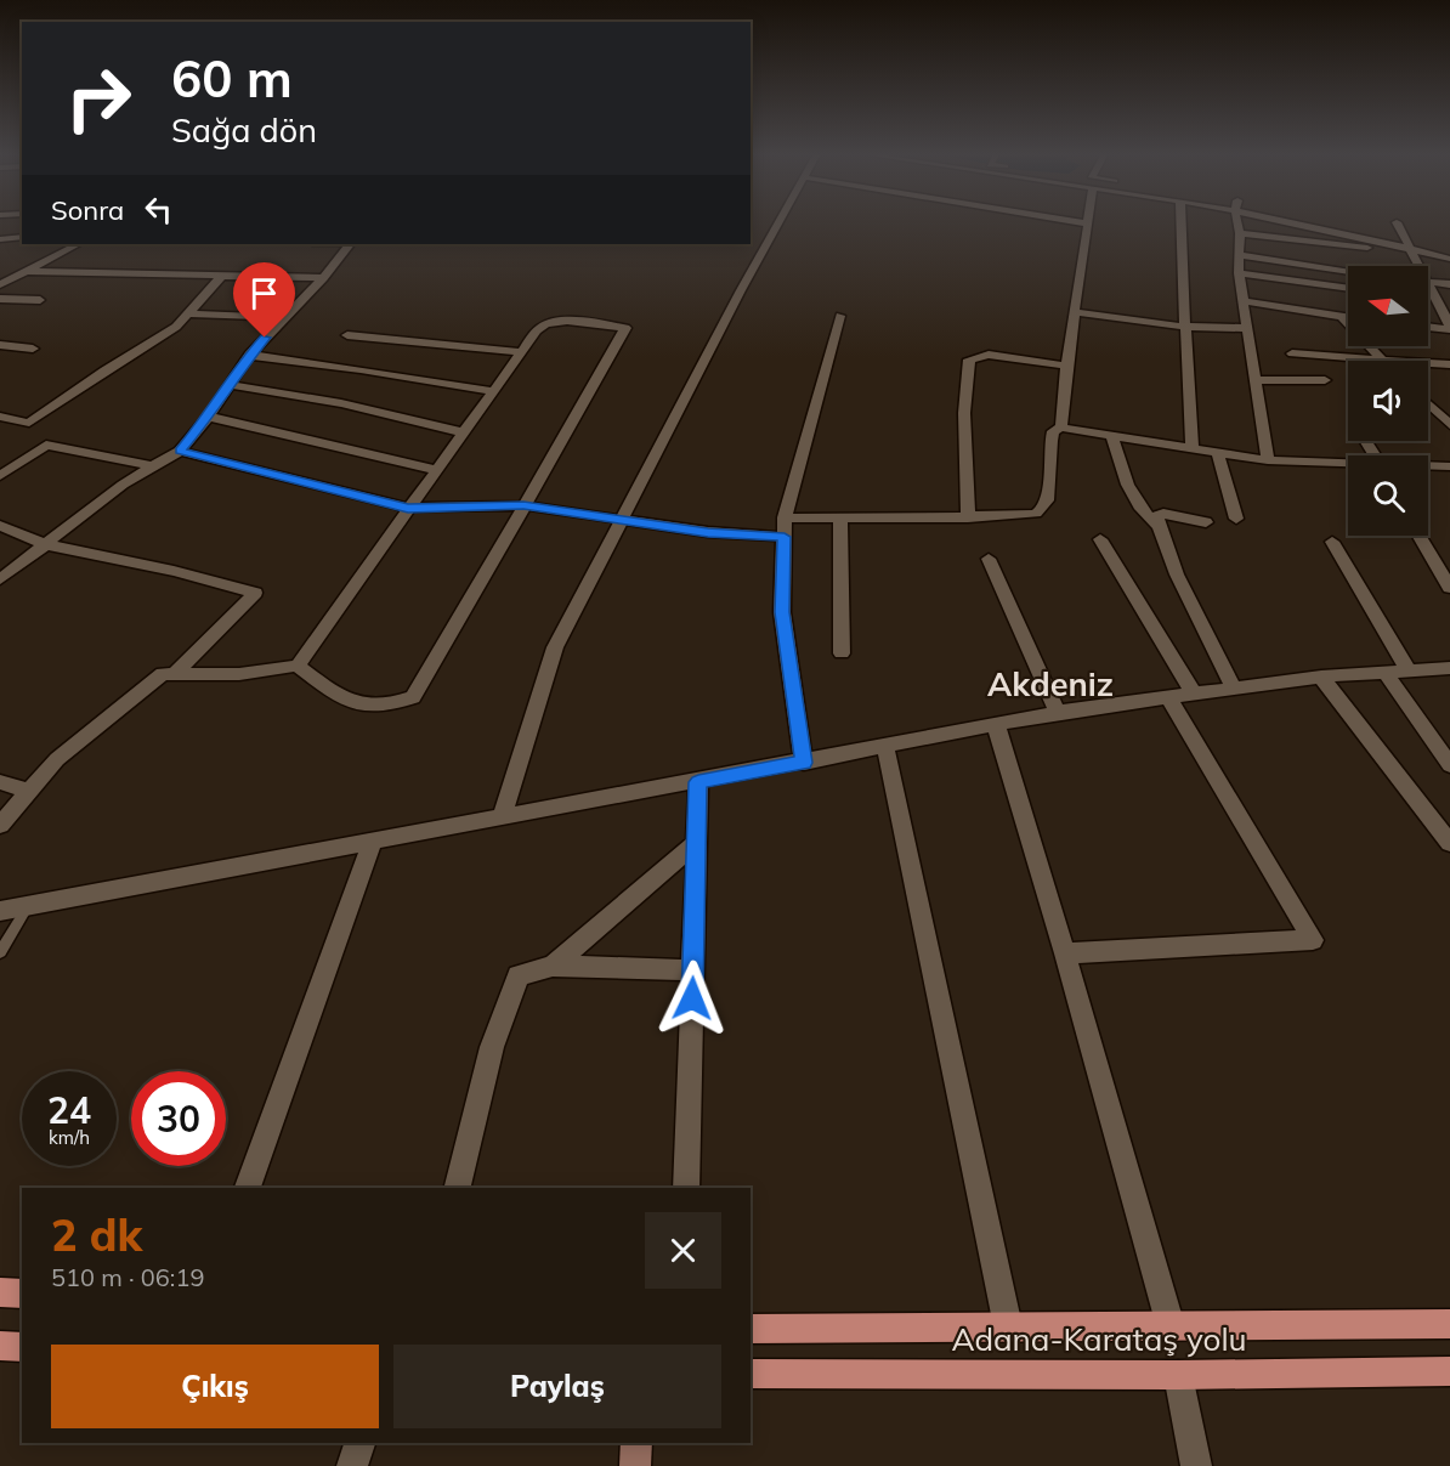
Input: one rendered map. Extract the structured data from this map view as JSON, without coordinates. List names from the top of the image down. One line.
{"streets":{"main road":["Adana-Karataş yolu"]},"districts":["Akdeniz"],"north":"left","page":{"turn":["60 m","Sağa dön"],"then":"Sonra","speed":"24 km/h","limit":"30","heading":["2 dk","510 m · 06:19"],"buttons":["Çıkış","Paylaş"]}}
